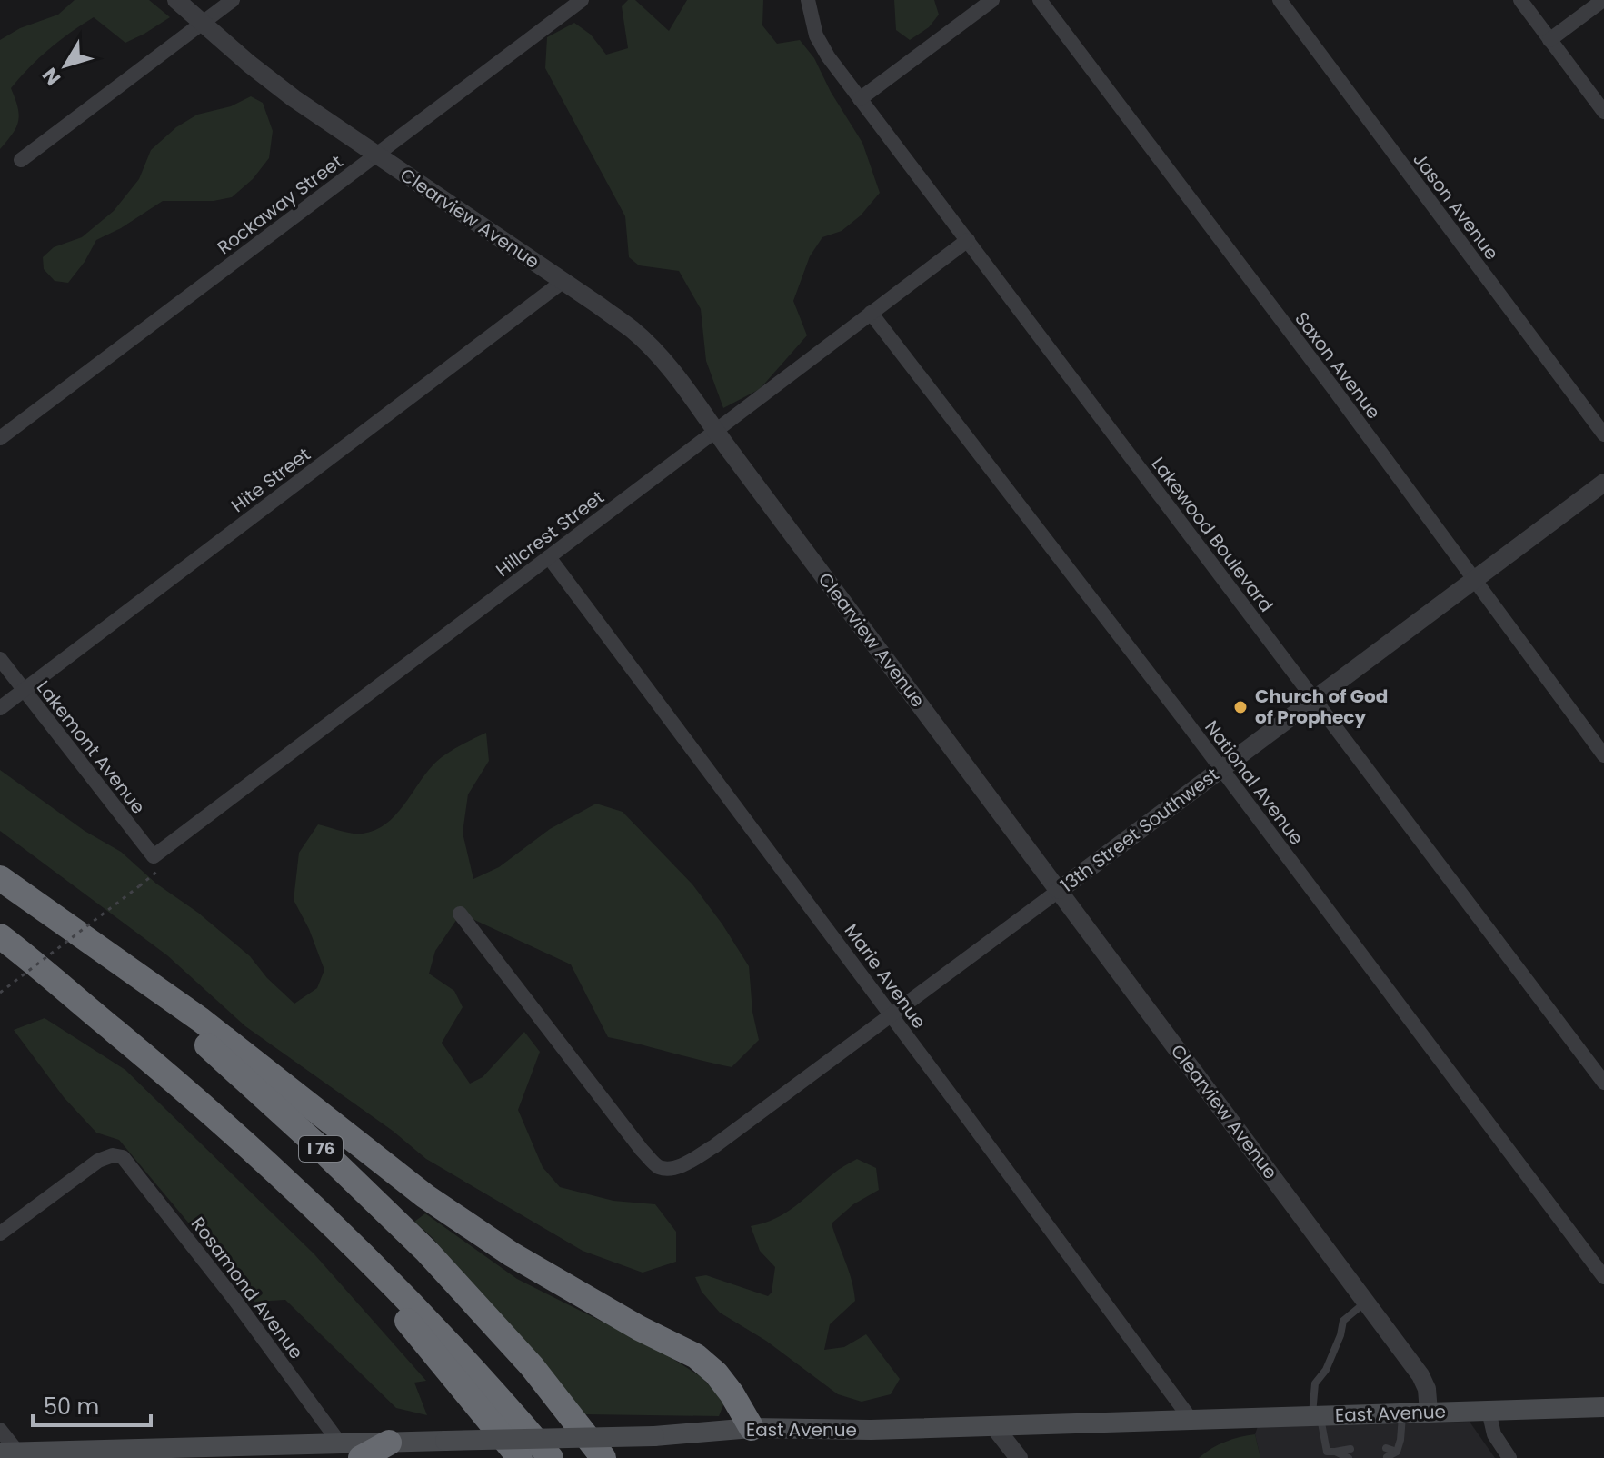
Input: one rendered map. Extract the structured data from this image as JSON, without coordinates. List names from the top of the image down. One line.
{"streets":{"highway":["I 76"],"main road":["East Avenue"],"street":["Rockaway Street","Jason Avenue","Clearview Avenue","Saxon Avenue","Hite Street","Hillcrest Street","Lakewood Boulevard","Lakemont Avenue","National Avenue","13th Street Southwest","Marie Avenue","Rosamond Avenue"]},"crossings":[["Rockaway Street","Clearview Avenue"],["Clearview Avenue","Hite Street"],["Clearview Avenue","Hillcrest Street"],["Clearview Avenue","13th Street Southwest"],["Clearview Avenue","East Avenue"],["Saxon Avenue","13th Street Southwest"],["Hite Street","Lakemont Avenue"],["Hillcrest Street","Lakewood Boulevard"],["Hillcrest Street","Lakemont Avenue"],["Hillcrest Street","National Avenue"],["Hillcrest Street","Marie Avenue"],["Lakewood Boulevard","13th Street Southwest"],["National Avenue","13th Street Southwest"],["13th Street Southwest","Marie Avenue"],["Marie Avenue","East Avenue"]],"places":["Church of God of Prophecy"],"scale_bar":"50 m","north":"bottom left"}
